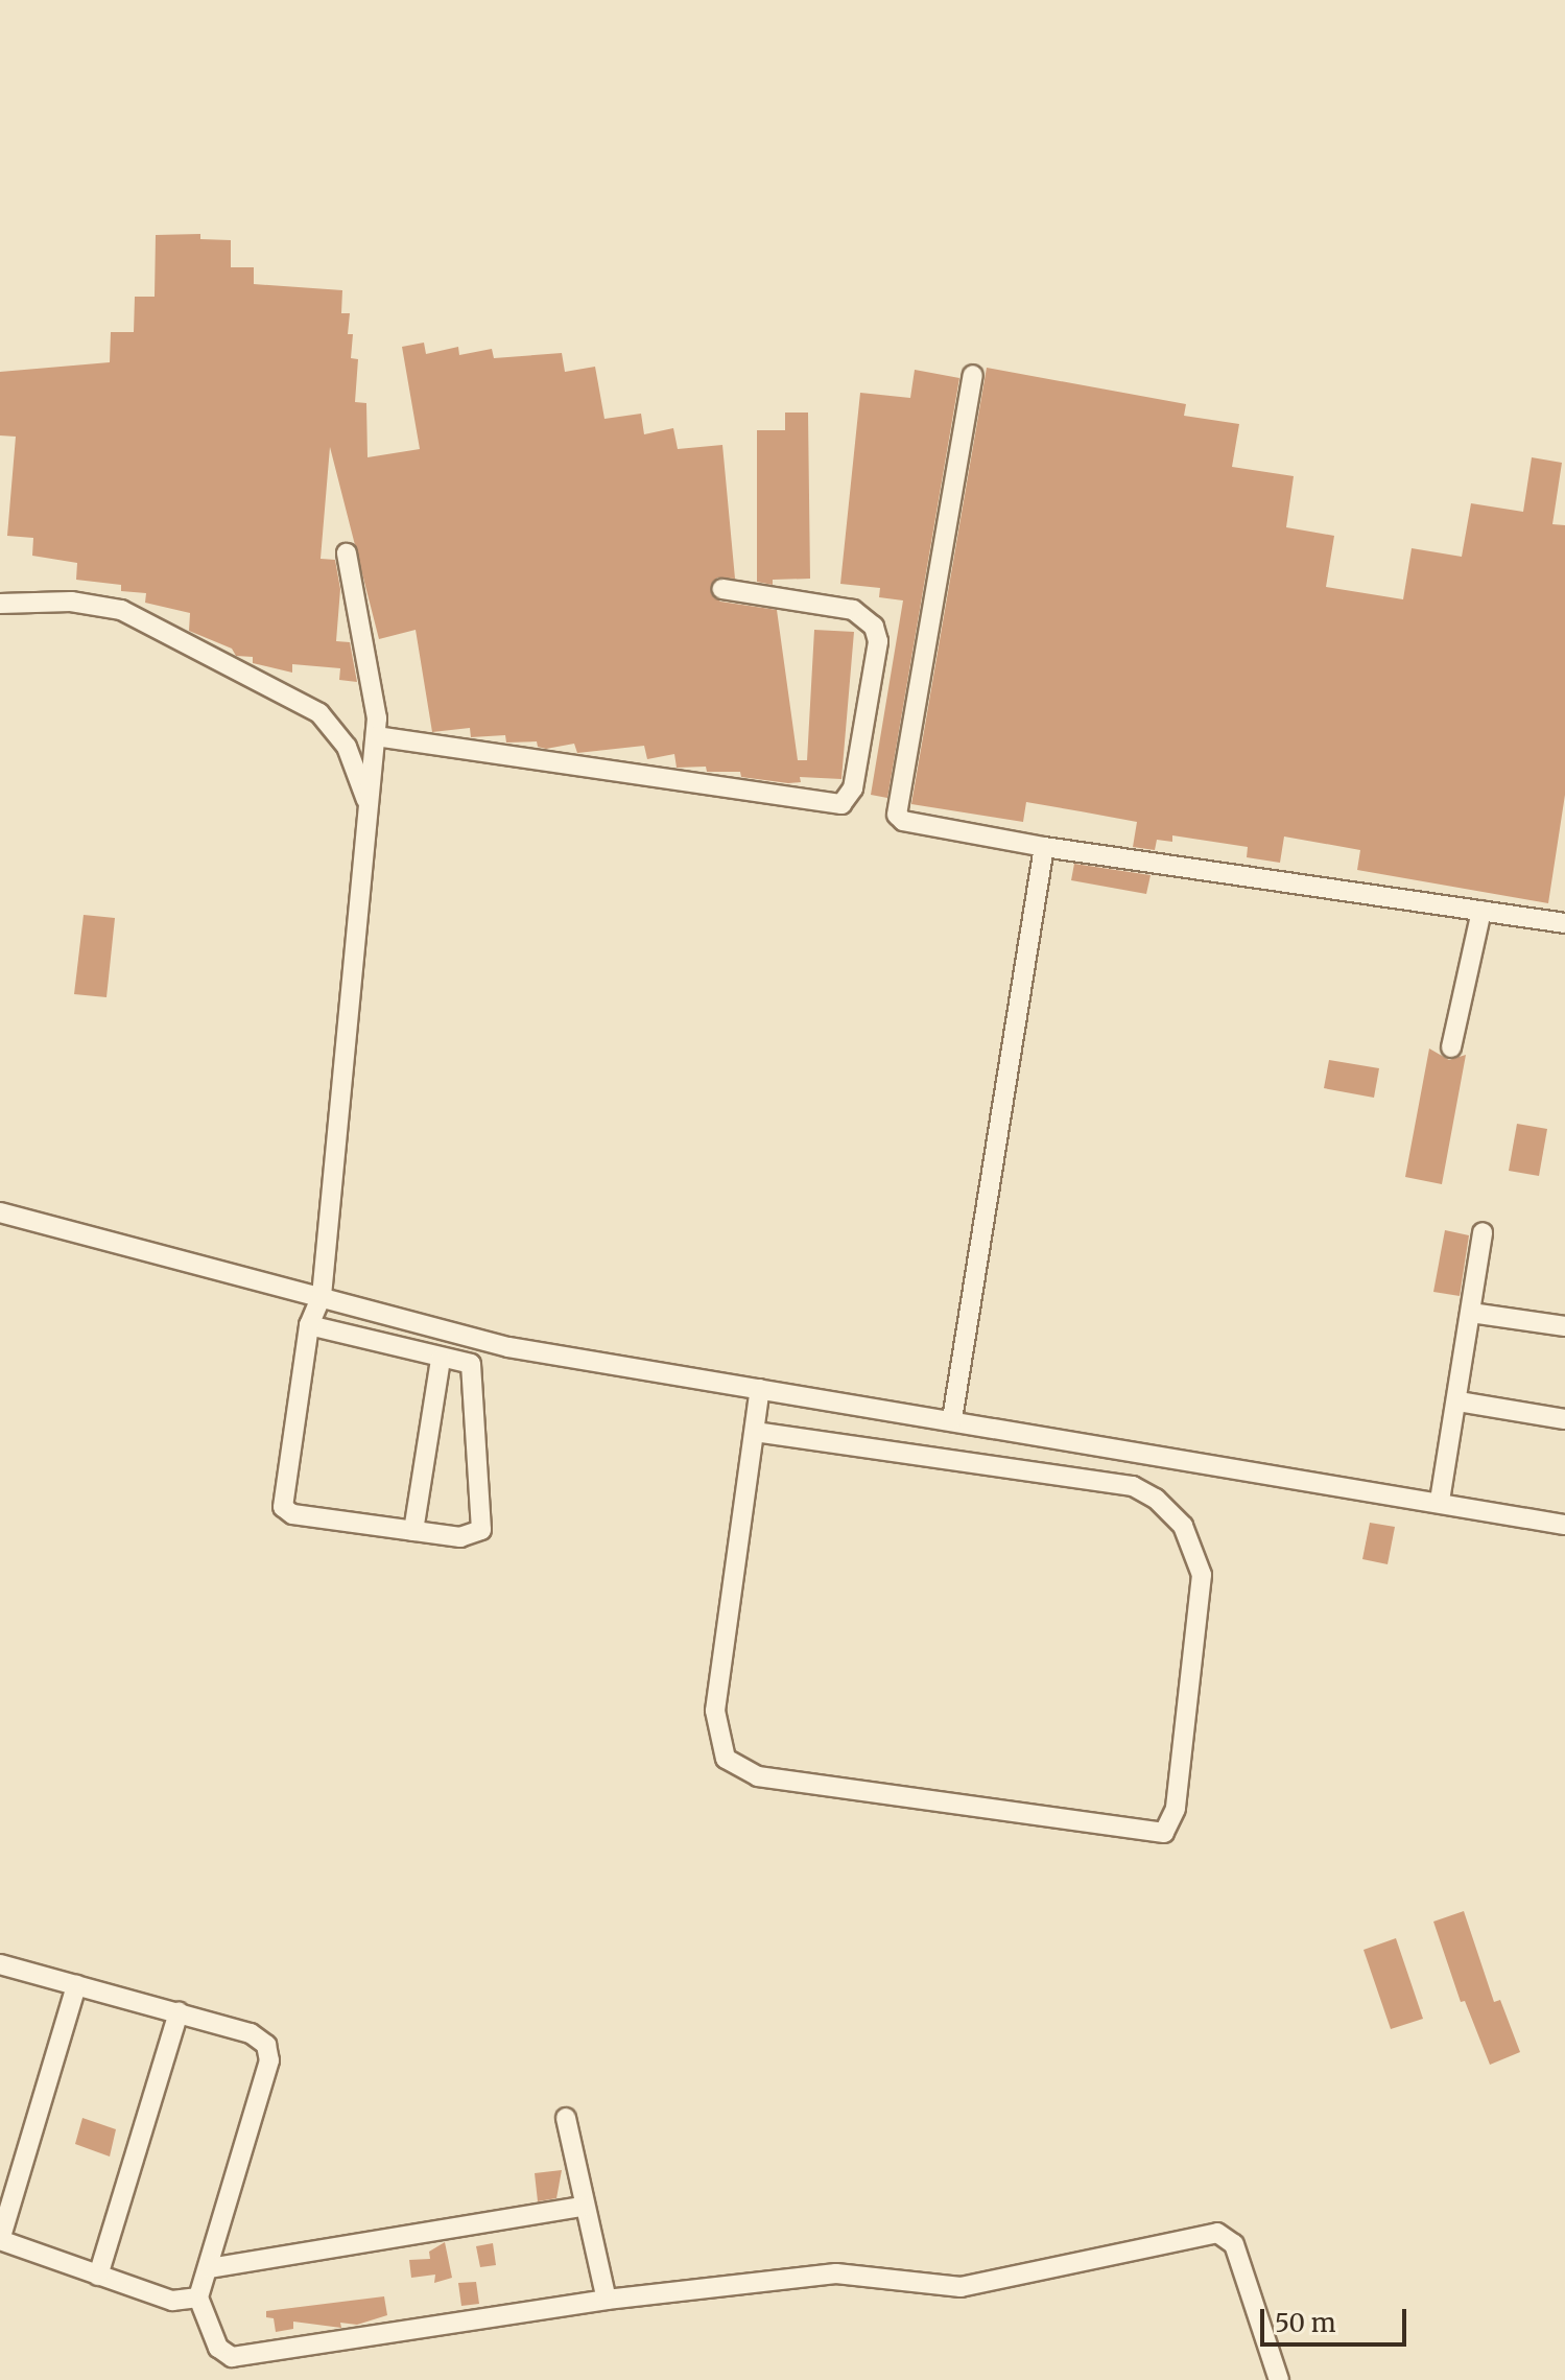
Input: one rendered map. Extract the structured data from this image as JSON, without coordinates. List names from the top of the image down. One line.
{"scale_bar":"50 m"}
